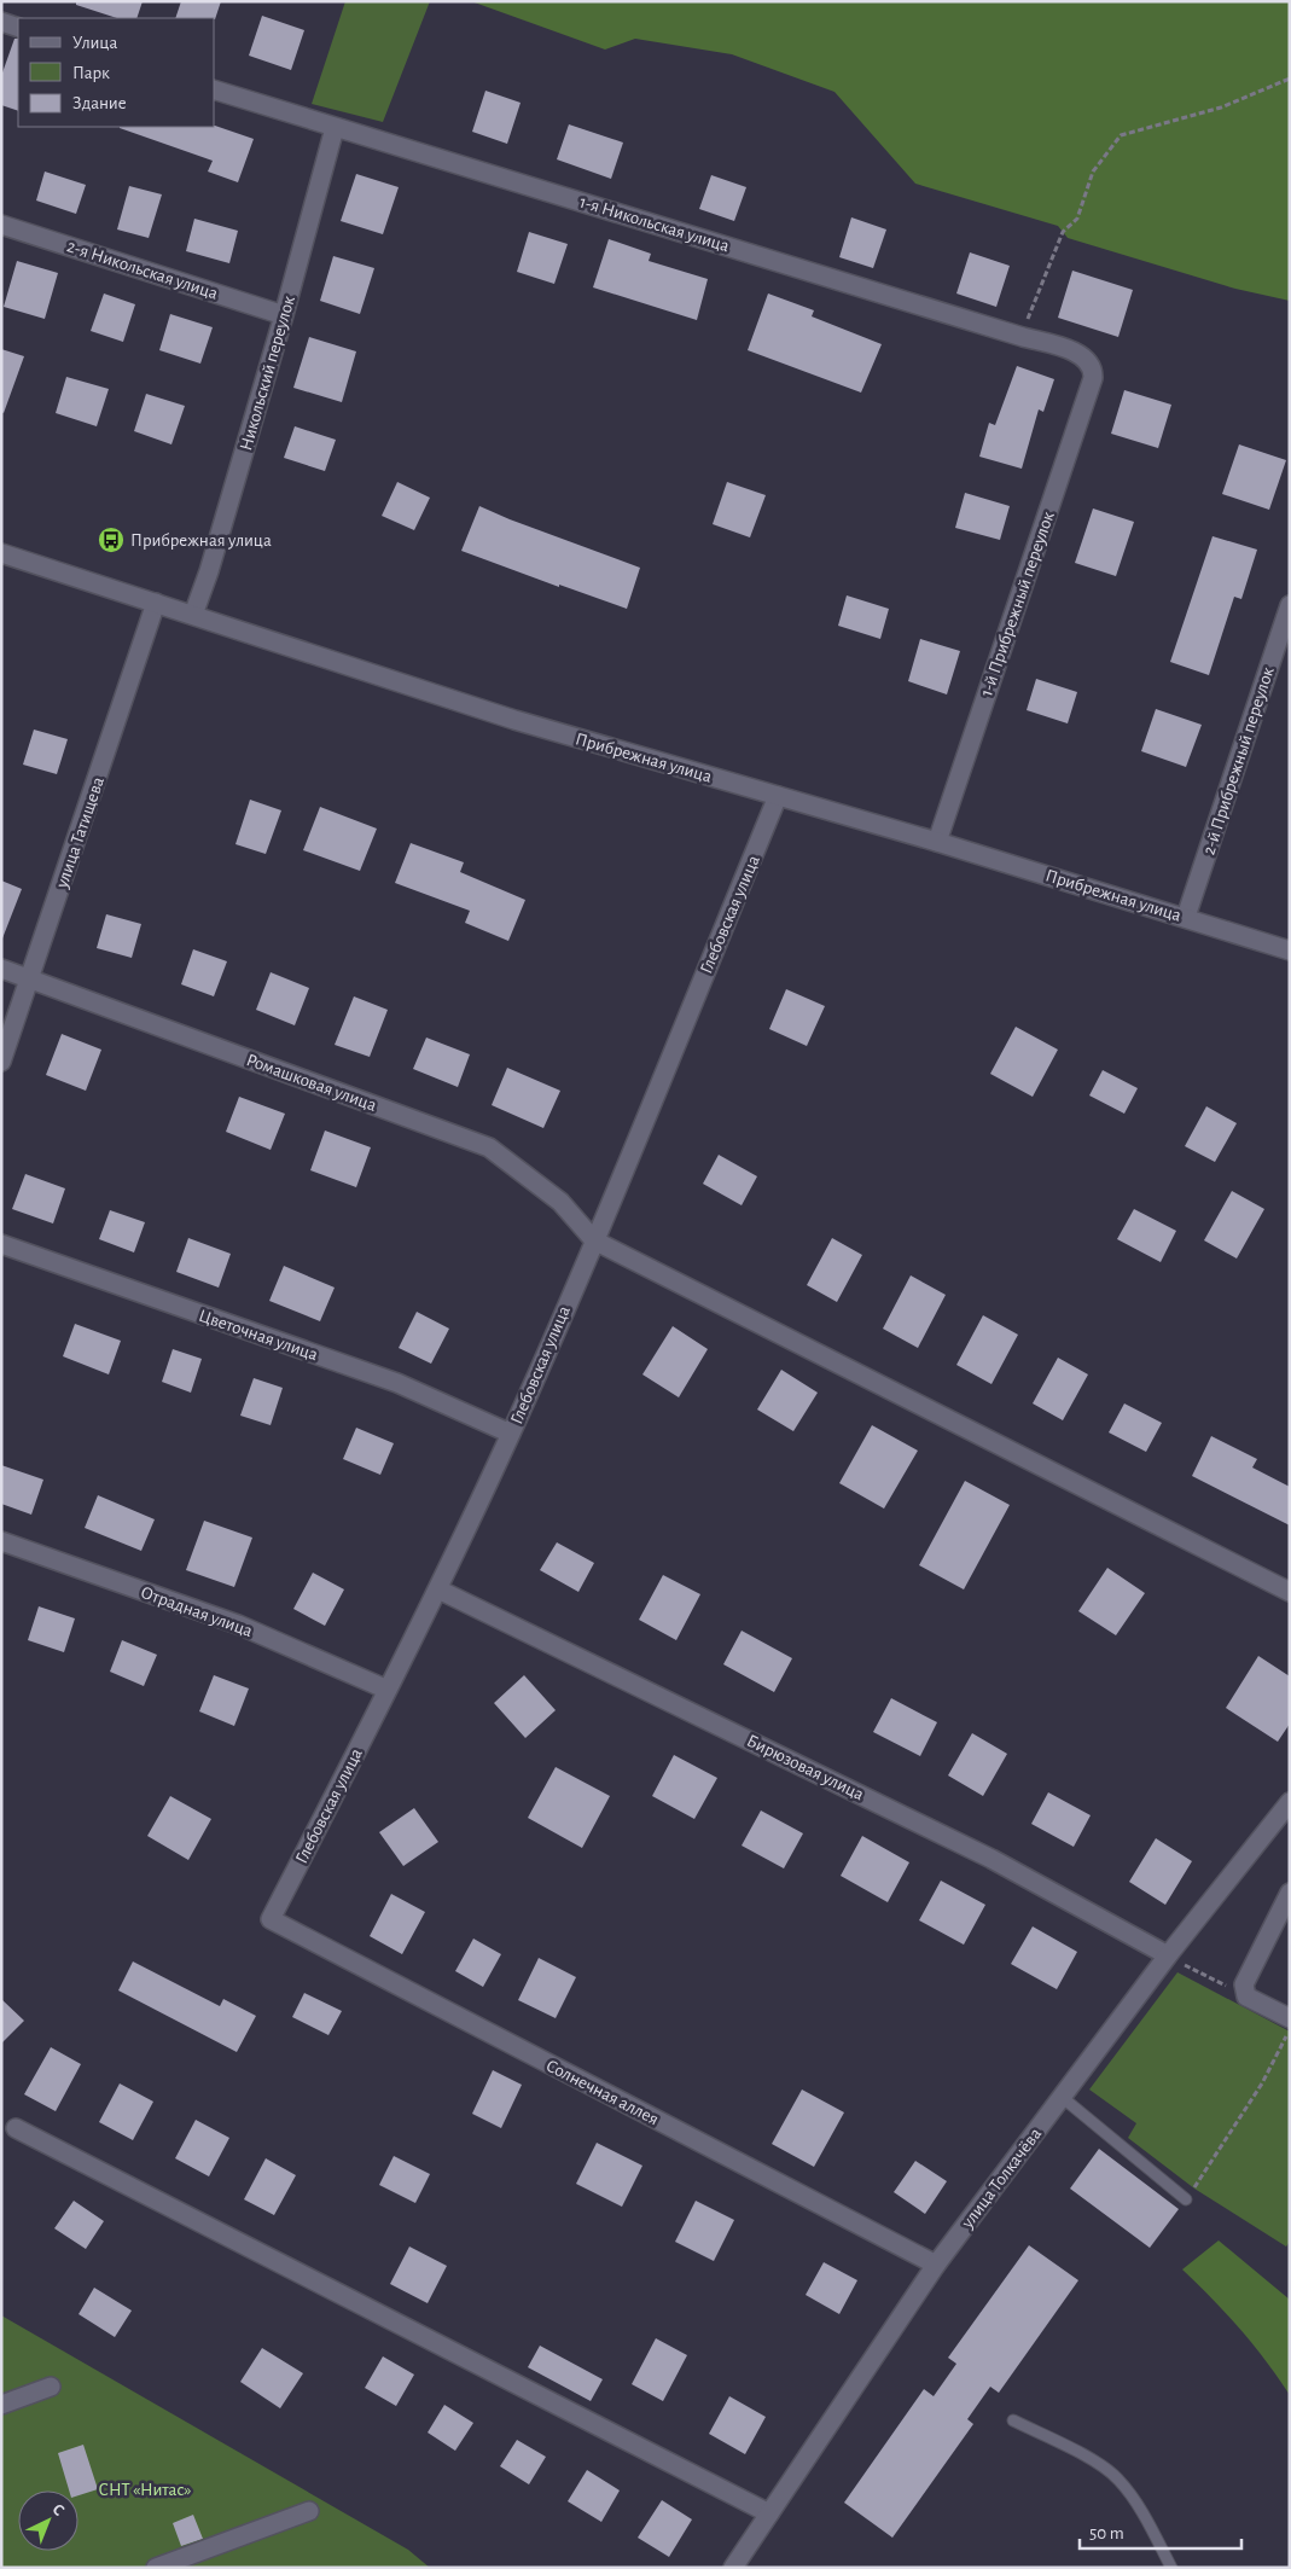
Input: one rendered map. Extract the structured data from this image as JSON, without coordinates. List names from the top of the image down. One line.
{"streets":{"street":["1-я Никольская улица","2-я Никольская улица","Никольский переулок","1-й Прибрежный переулок","Прибрежная улица","2-й Прибрежный переулок","улица Татищева","Глебовская улица","Ромашковая улица","Цветочная улица","Отрадная улица","Бирюзовая улица","Солнечная аллея","улица Толкачёва"]},"crossings":[["1-я Никольская улица","Никольский переулок"],["1-я Никольская улица","1-й Прибрежный переулок"],["2-я Никольская улица","Никольский переулок"],["Никольский переулок","Прибрежная улица"],["1-й Прибрежный переулок","Прибрежная улица"],["Прибрежная улица","2-й Прибрежный переулок"],["Прибрежная улица","улица Татищева"],["Прибрежная улица","Глебовская улица"],["улица Татищева","Ромашковая улица"],["Глебовская улица","Ромашковая улица"],["Глебовская улица","Цветочная улица"],["Глебовская улица","Отрадная улица"],["Глебовская улица","Бирюзовая улица"],["Глебовская улица","Солнечная аллея"],["Бирюзовая улица","улица Толкачёва"],["Солнечная аллея","улица Толкачёва"]],"parks":["СНТ «Нитас»"],"places":{"bus stop":["Прибрежная улица"]},"legend":["Улица","Парк","Здание"],"scale_bar":"50 m","north":"top right"}
